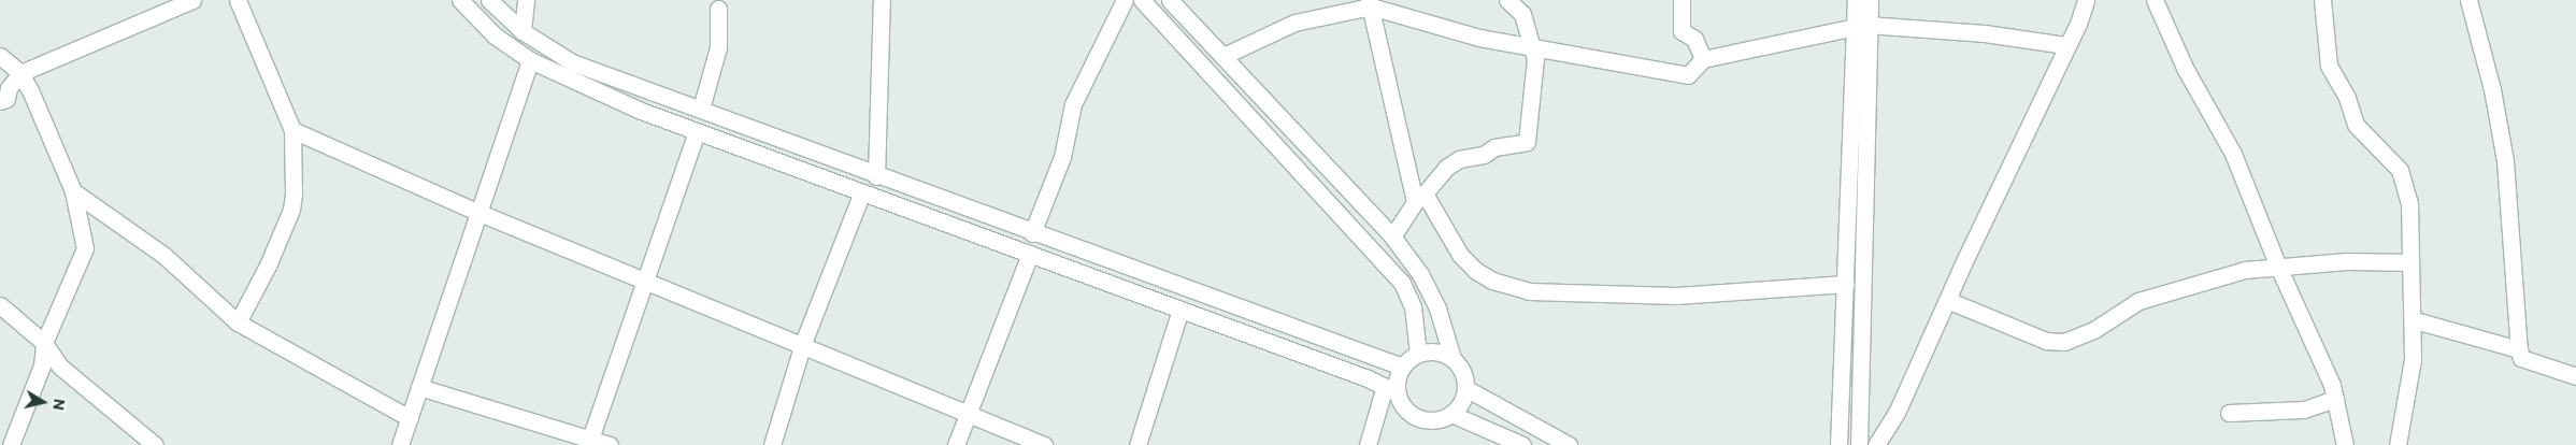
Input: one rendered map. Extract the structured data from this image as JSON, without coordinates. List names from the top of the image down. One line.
{"north":"right"}
